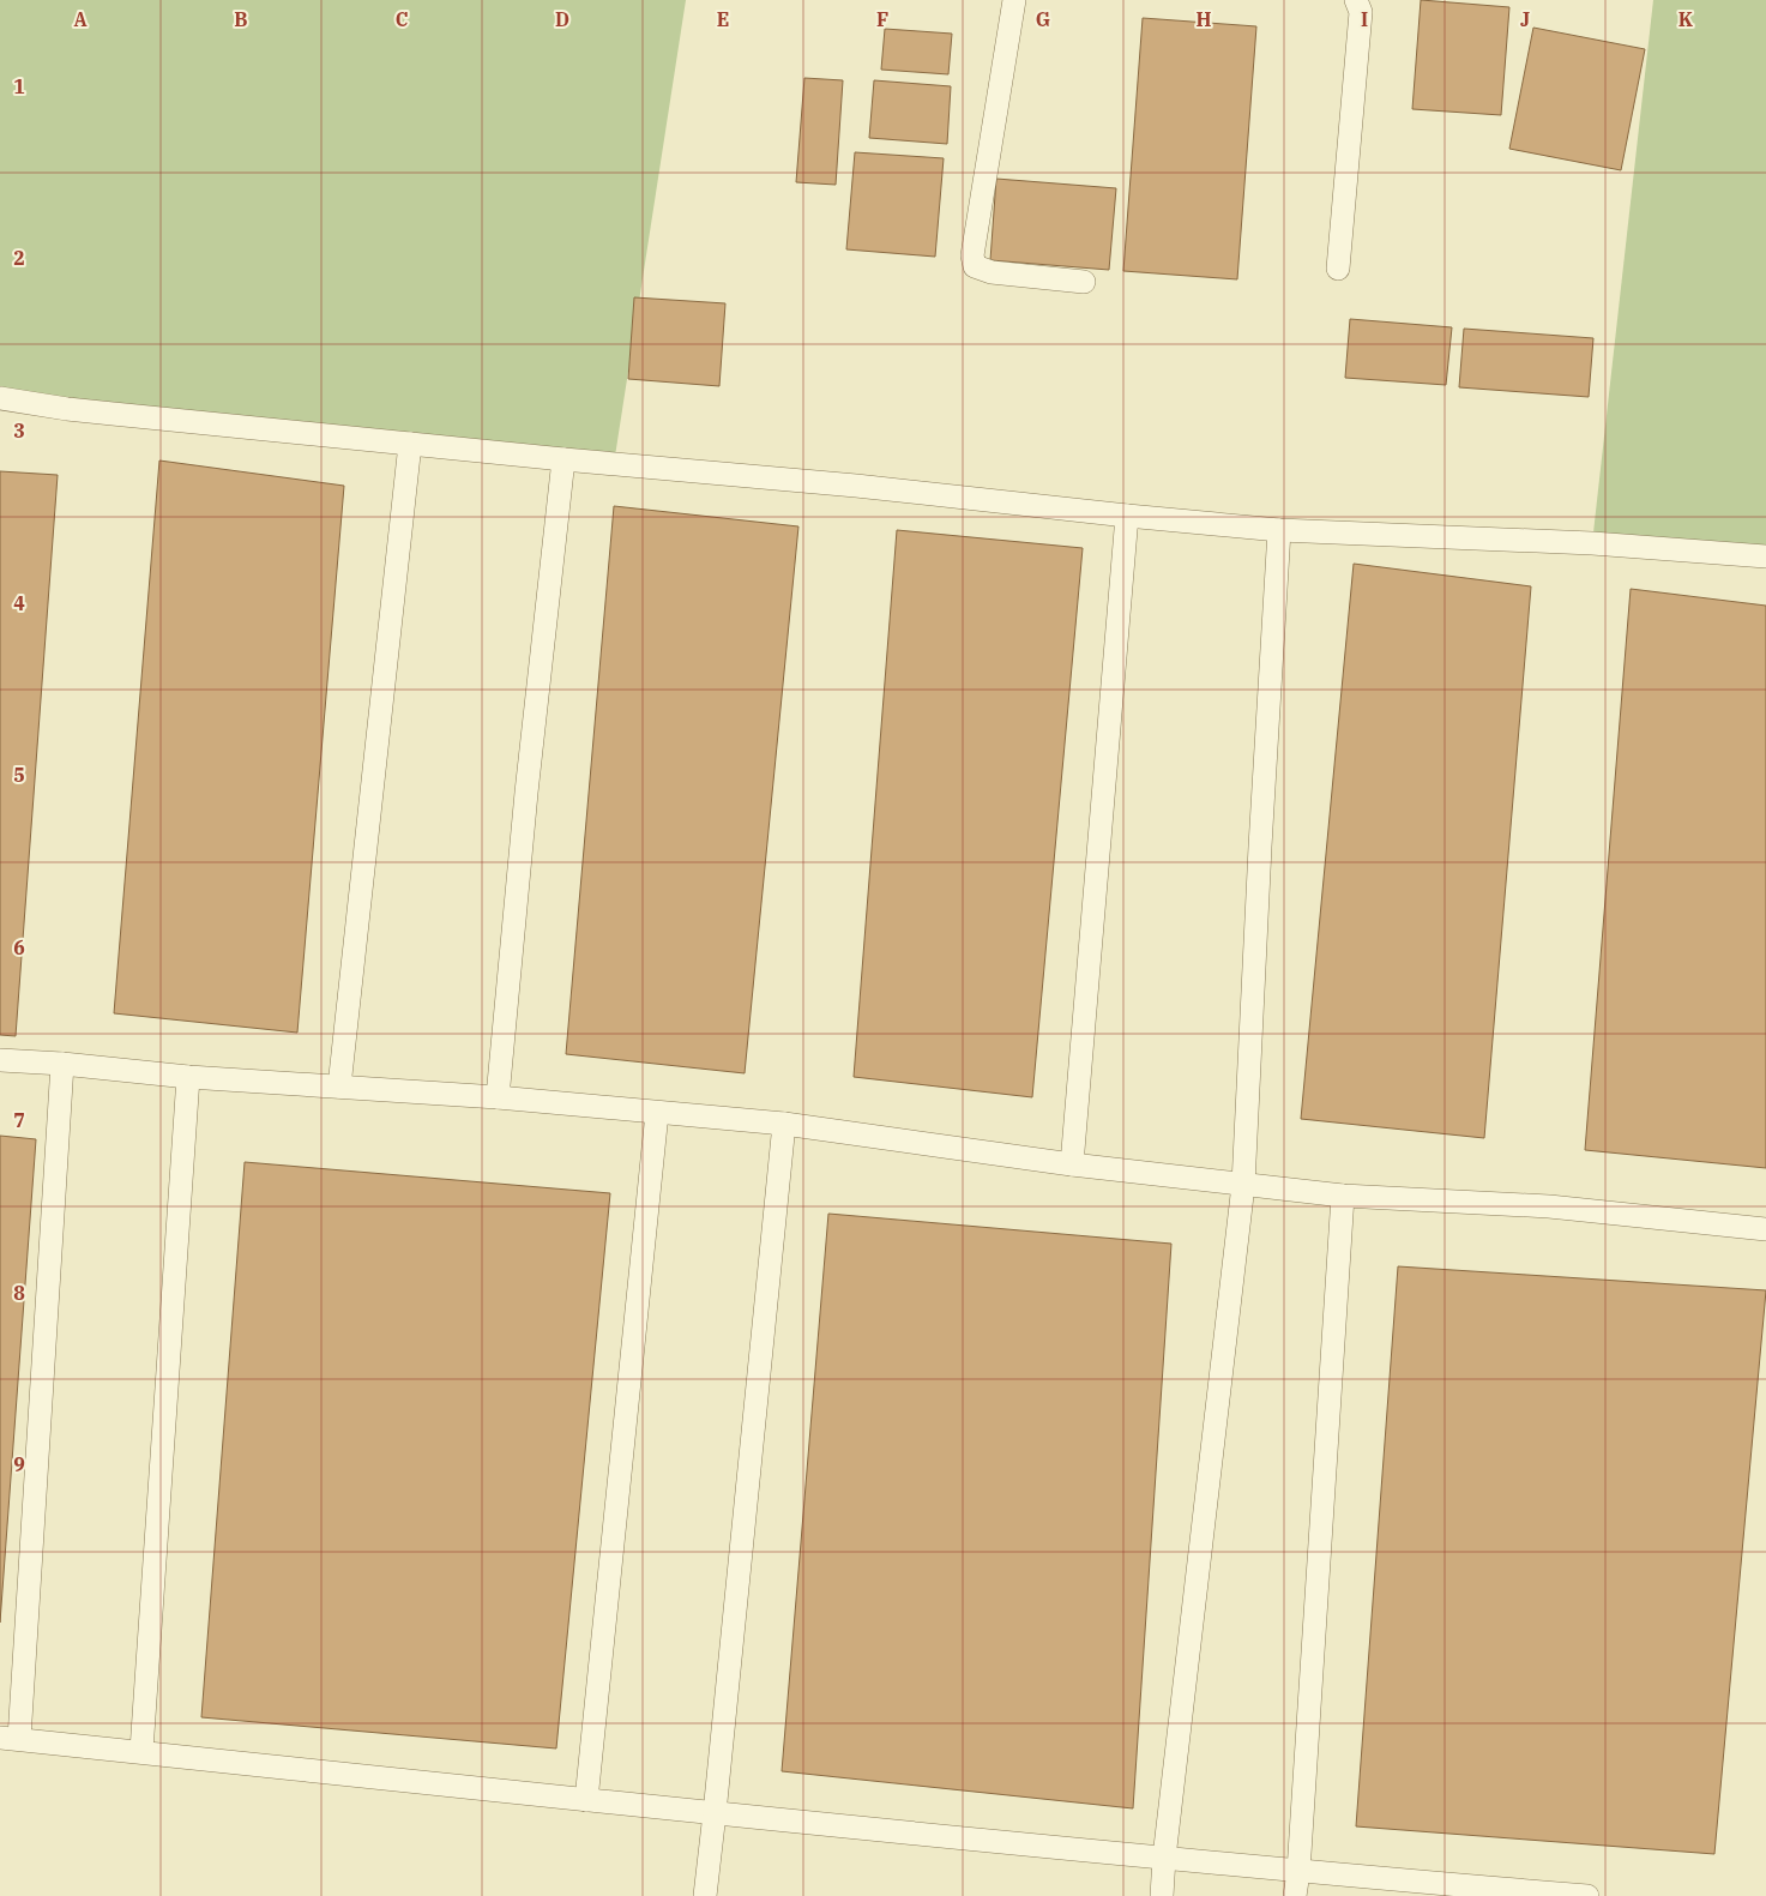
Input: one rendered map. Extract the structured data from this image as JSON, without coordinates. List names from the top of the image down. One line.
{"grid":{"columns":["A","B","C","D","E","F","G","H","I","J","K"],"rows":["1","2","3","4","5","6","7","8","9"]}}
